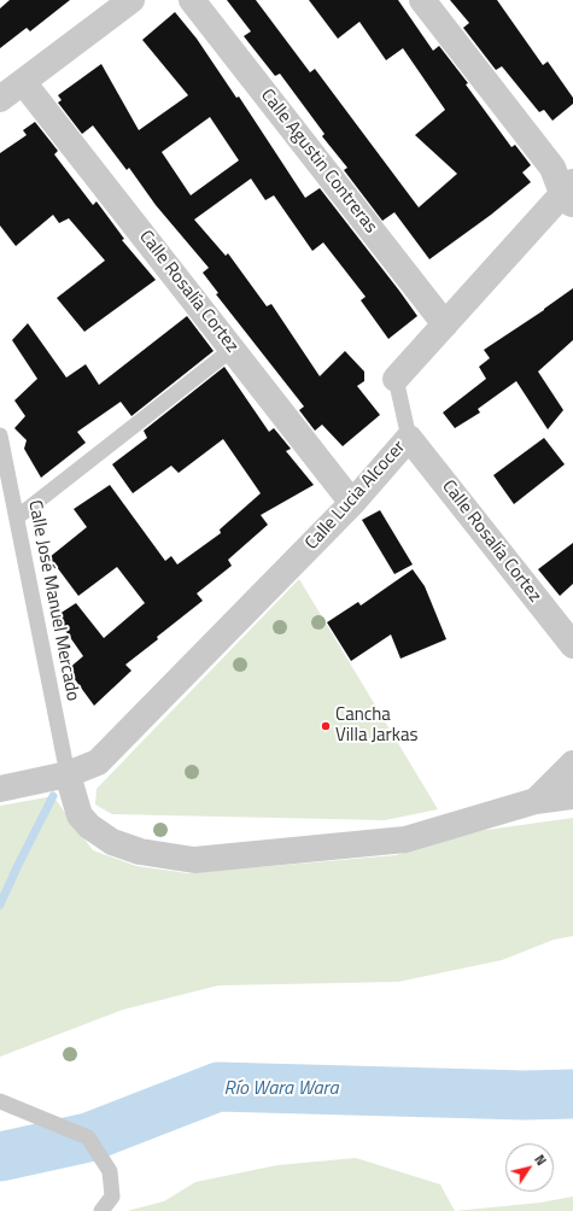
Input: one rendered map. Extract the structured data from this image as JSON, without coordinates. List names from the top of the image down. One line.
{"streets":{"street":["Calle Agustin Contreras","Calle Rosalía Cortez","Calle Lucia Alcocer"],"lane":["Calle José Manuel Mercado"]},"crossings":[["Calle Agustin Contreras","Calle Lucia Alcocer"],["Calle Rosalía Cortez","Calle Lucia Alcocer"],["Calle Lucia Alcocer","Calle José Manuel Mercado"]],"water":["Río Wara Wara"],"places":["Cancha Villa Jarkas"],"north":"top right"}
